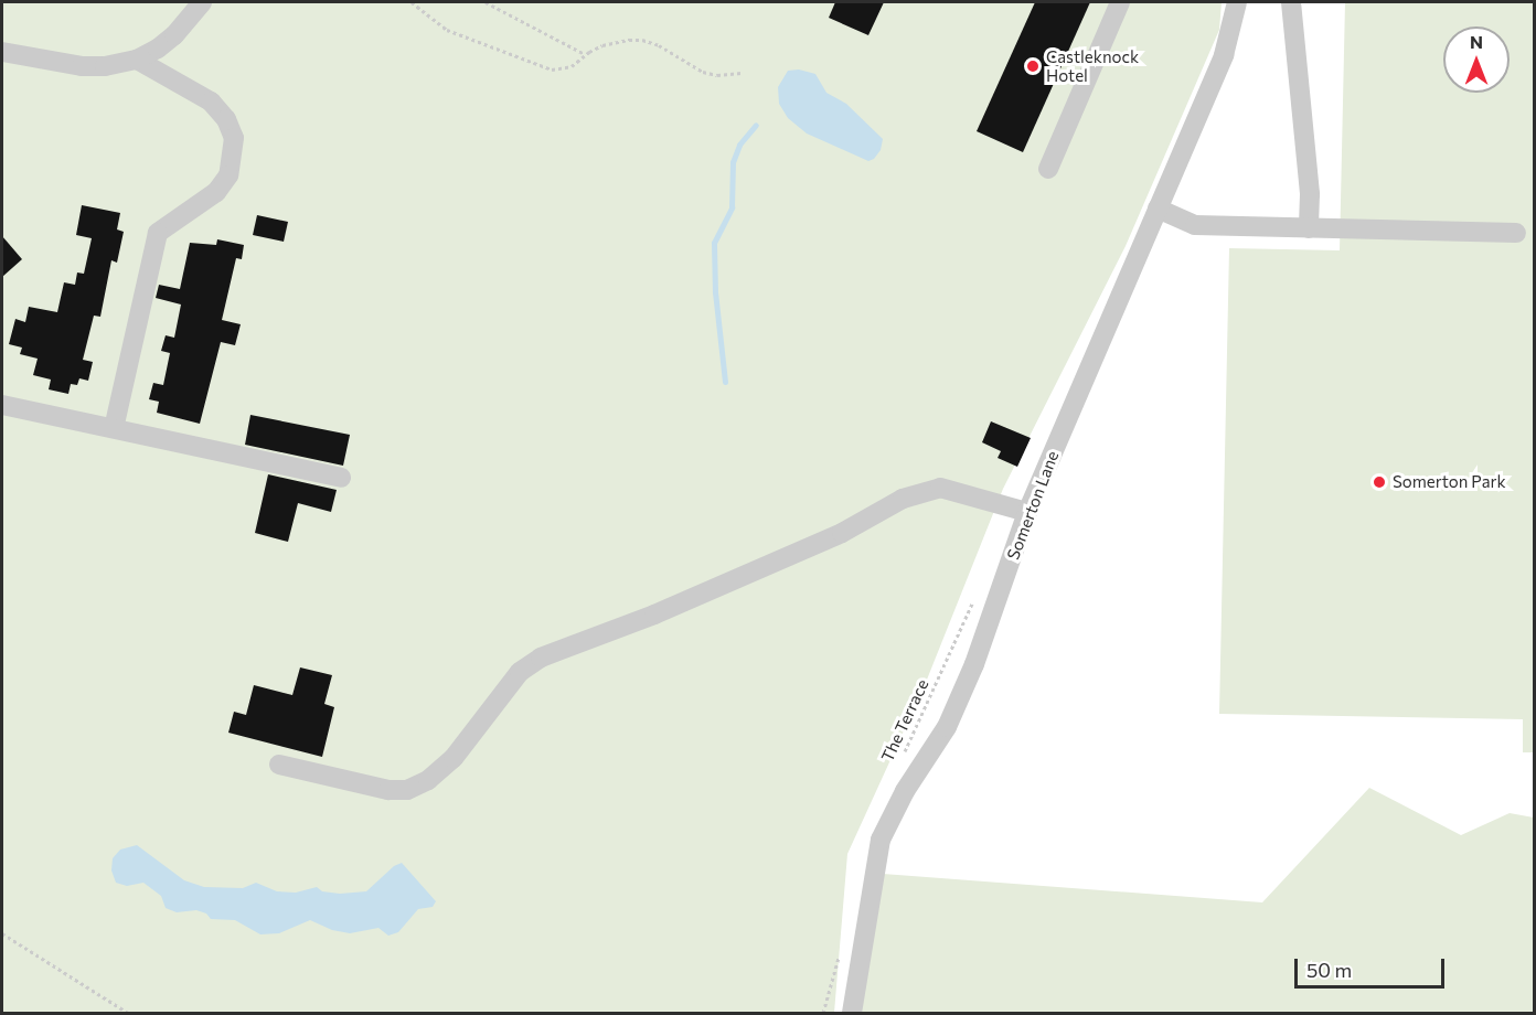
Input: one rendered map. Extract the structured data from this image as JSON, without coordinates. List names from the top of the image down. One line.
{"streets":{"street":["Somerton Lane"],"path":["The Terrace"]},"places":["Castleknock Hotel","Somerton Park"],"scale_bar":"50 m","north":"top"}
